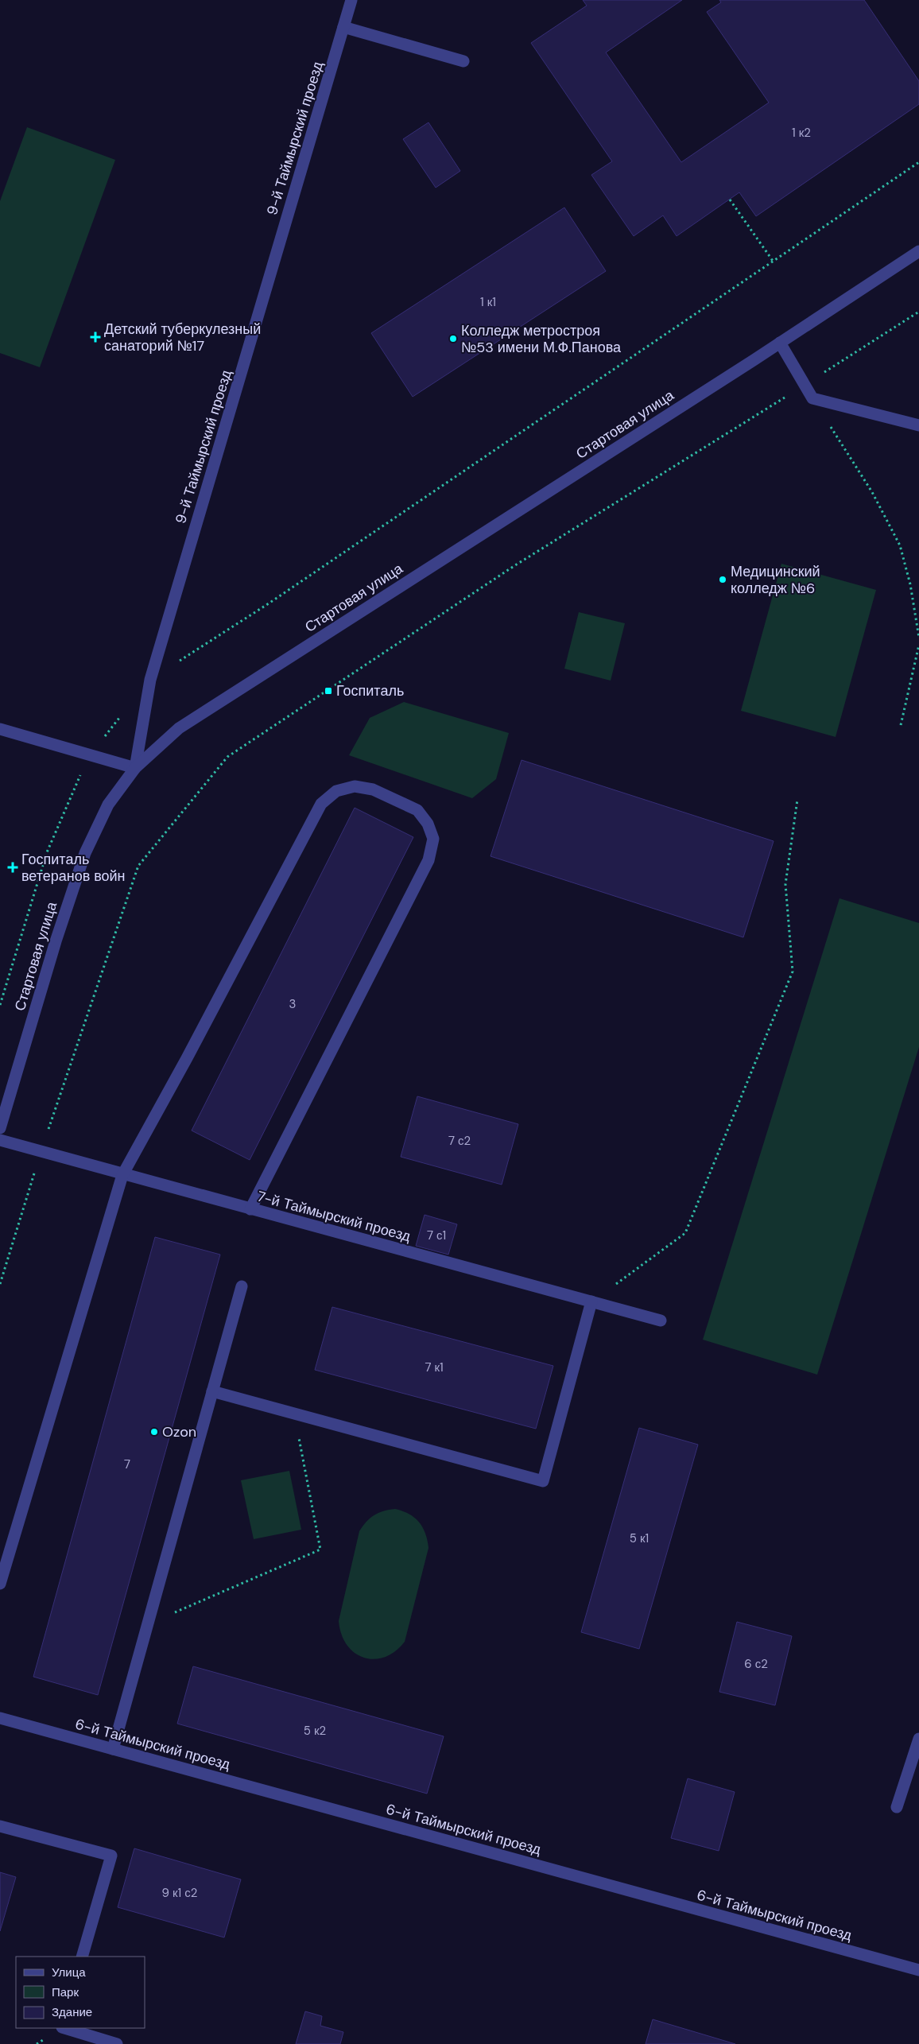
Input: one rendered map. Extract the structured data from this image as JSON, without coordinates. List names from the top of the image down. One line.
{"streets":{"street":["9-й Таймырский проезд","Стартовая улица","7-й Таймырский проезд","6-й Таймырский проезд"]},"crossings":[["9-й Таймырский проезд","Стартовая улица"]],"places":{"health":["Детский туберкулезный санаторий №17","Госпиталь ветеранов войн"],"other":["Колледж метростроя №53 имени М.Ф.Панова","Медицинский колледж №6","Ozon"],"transit":["Госпиталь"]},"house_numbers":["1 к2","1 к1","3","7 с2","7 с1","7 к1","7","5 к1","6 с2","5 к2","9 к1 с2"],"legend":["Улица","Парк","Здание"]}
